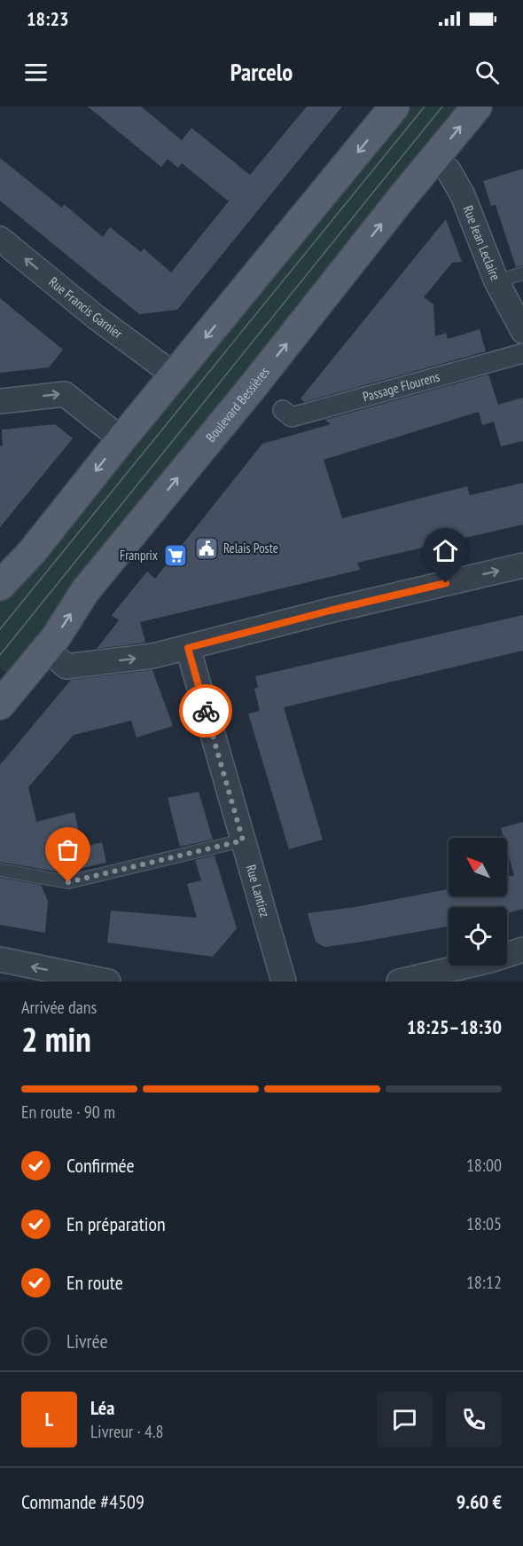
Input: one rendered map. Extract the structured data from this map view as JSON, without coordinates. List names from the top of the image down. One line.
{"streets":{"main road":["Boulevard Bessières"],"street":["Rue Jean Leclaire","Rue Francis Garnier","Passage Flourens","Rue Lantiez"]},"crossings":[["Rue Jean Leclaire","Boulevard Bessières"]],"one_way":["Rue Francis Garnier"],"places":{"public building":["Relais Poste"],"supermarket":["Franprix"]},"north":"top left","page":{"status":"18:23","header":"Parcelo","heading":["2 min","Arrivée dans","18:25–18:30"],"panel":["Léa","Livreur · 4.8","Commande #4509","9.60 €"],"bar":"En route · 90 m","list":[["Confirmée","18:00"],["En préparation","18:05"],["En route","18:12"],"Livrée"],"round":"L"}}
